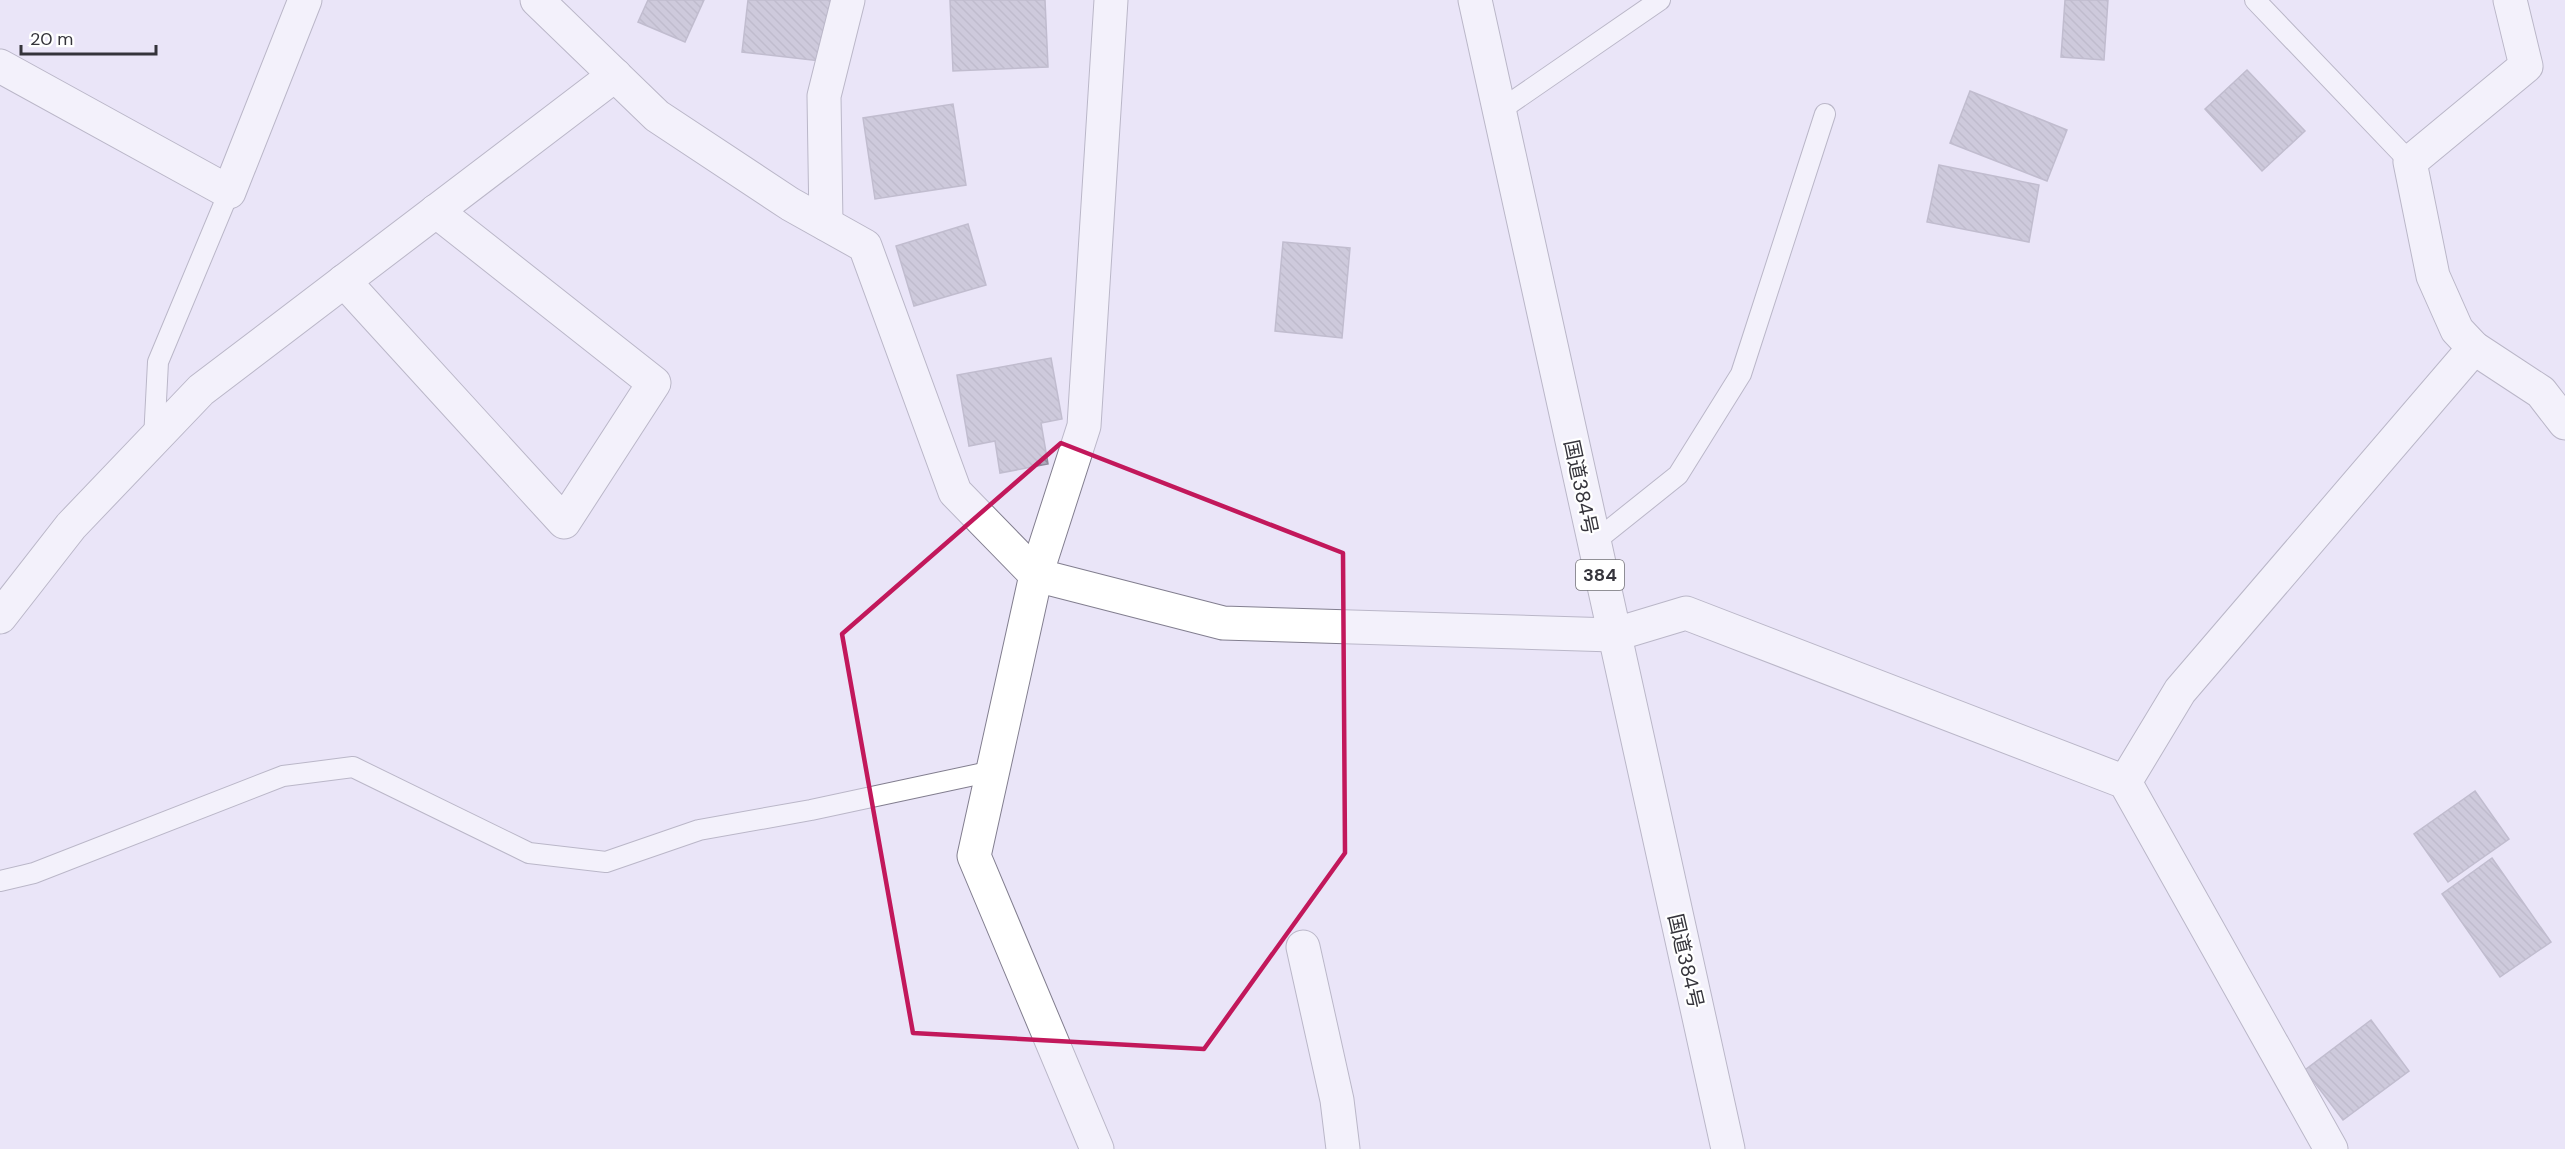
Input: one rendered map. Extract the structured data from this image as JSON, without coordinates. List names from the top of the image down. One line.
{"streets":{"main road":["国道384号","384"]},"scale_bar":"20 m"}
